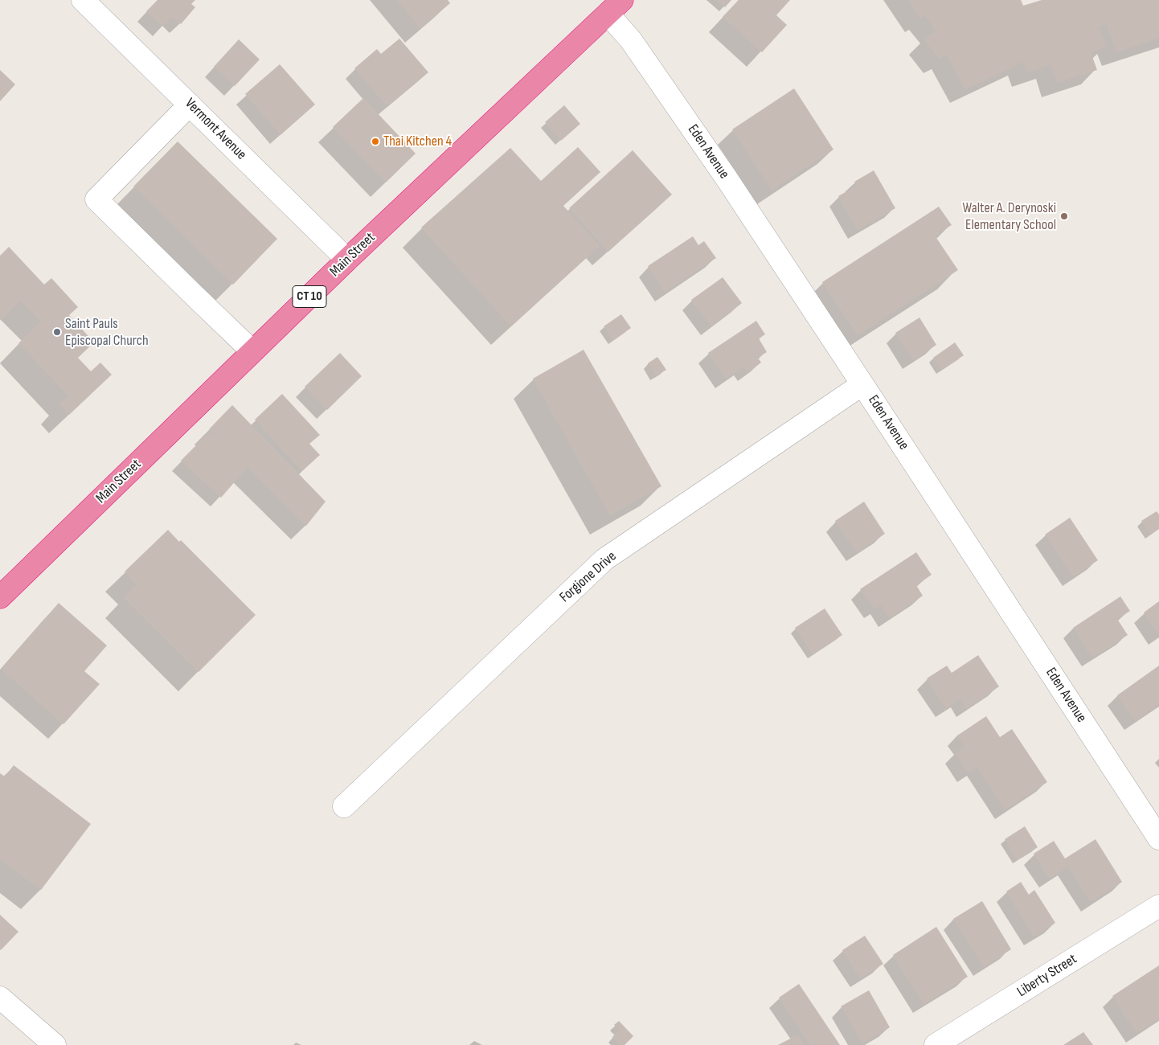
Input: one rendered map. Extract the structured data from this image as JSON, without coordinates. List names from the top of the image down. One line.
{"streets":{"highway":["Main Street","CT 10"],"street":["Vermont Avenue","Eden Avenue","Forgione Drive","Liberty Street"]},"crossings":[["Vermont Avenue","Main Street"],["Eden Avenue","Main Street"],["Eden Avenue","Forgione Drive"]],"places":["Thai Kitchen 4","Walter A. Derynoski Elementary School","Saint Pauls Episcopal Church"]}
